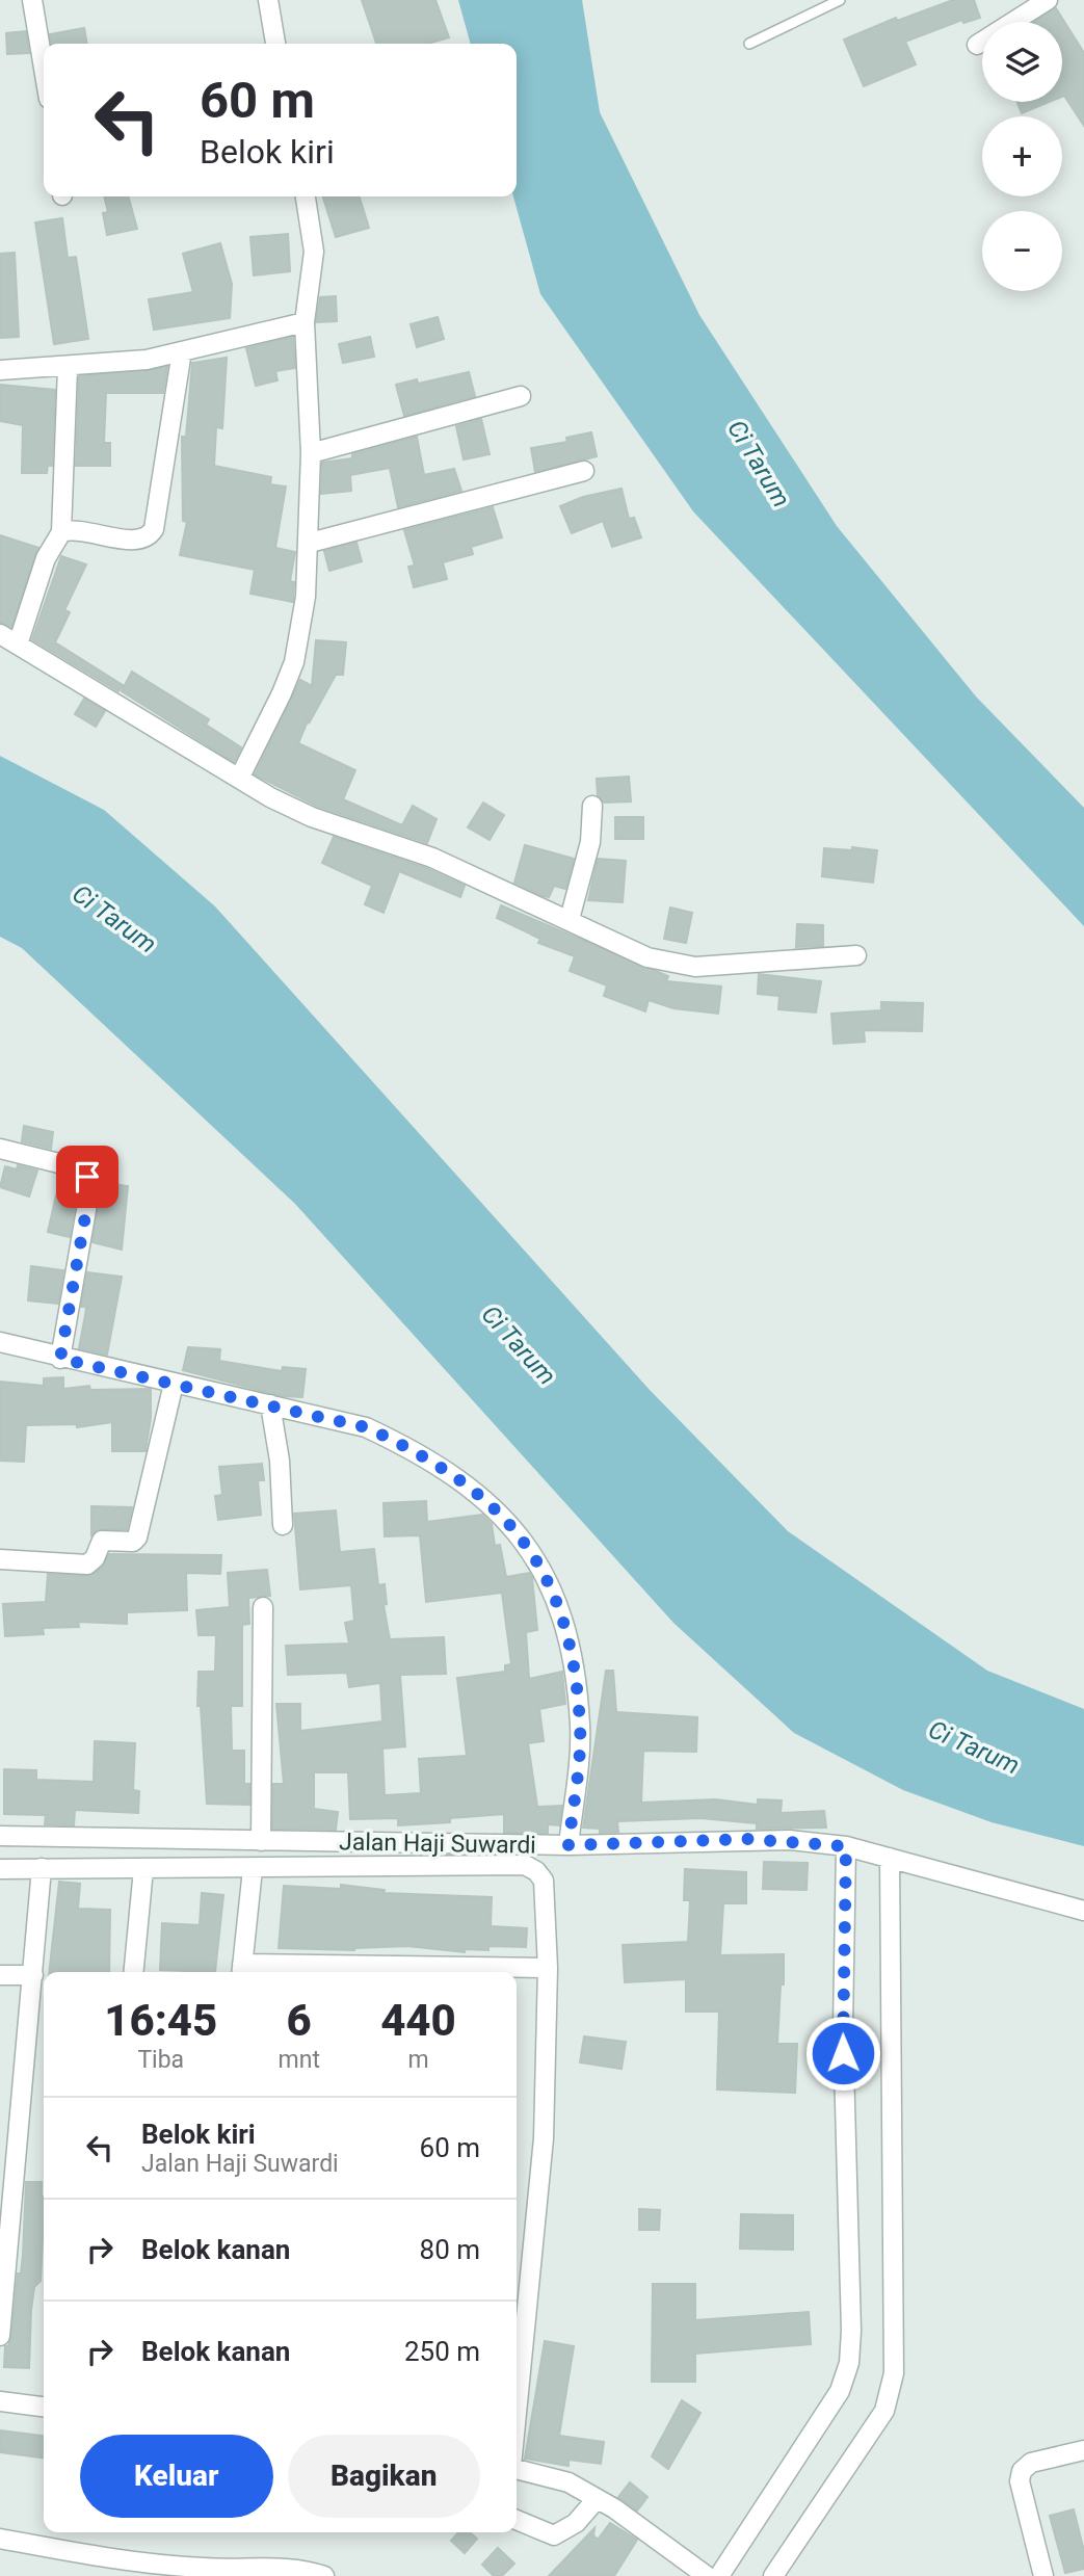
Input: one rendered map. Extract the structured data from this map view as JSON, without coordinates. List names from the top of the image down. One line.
{"streets":{"street":["Jalan Haji Suwardi"]},"water":["Ci Tarum"],"page":{"map_buttons":["+","−"],"turn":["60 m","Belok kiri"],"eta":["16:45","Tiba","6","mnt","440","m"],"list":[{"name":"Belok kiri","note":"Jalan Haji Suwardi","value":"60 m"},{"name":"Belok kanan","value":"80 m"},{"name":"Belok kanan","value":"250 m"}],"buttons":["Keluar","Bagikan"]}}
